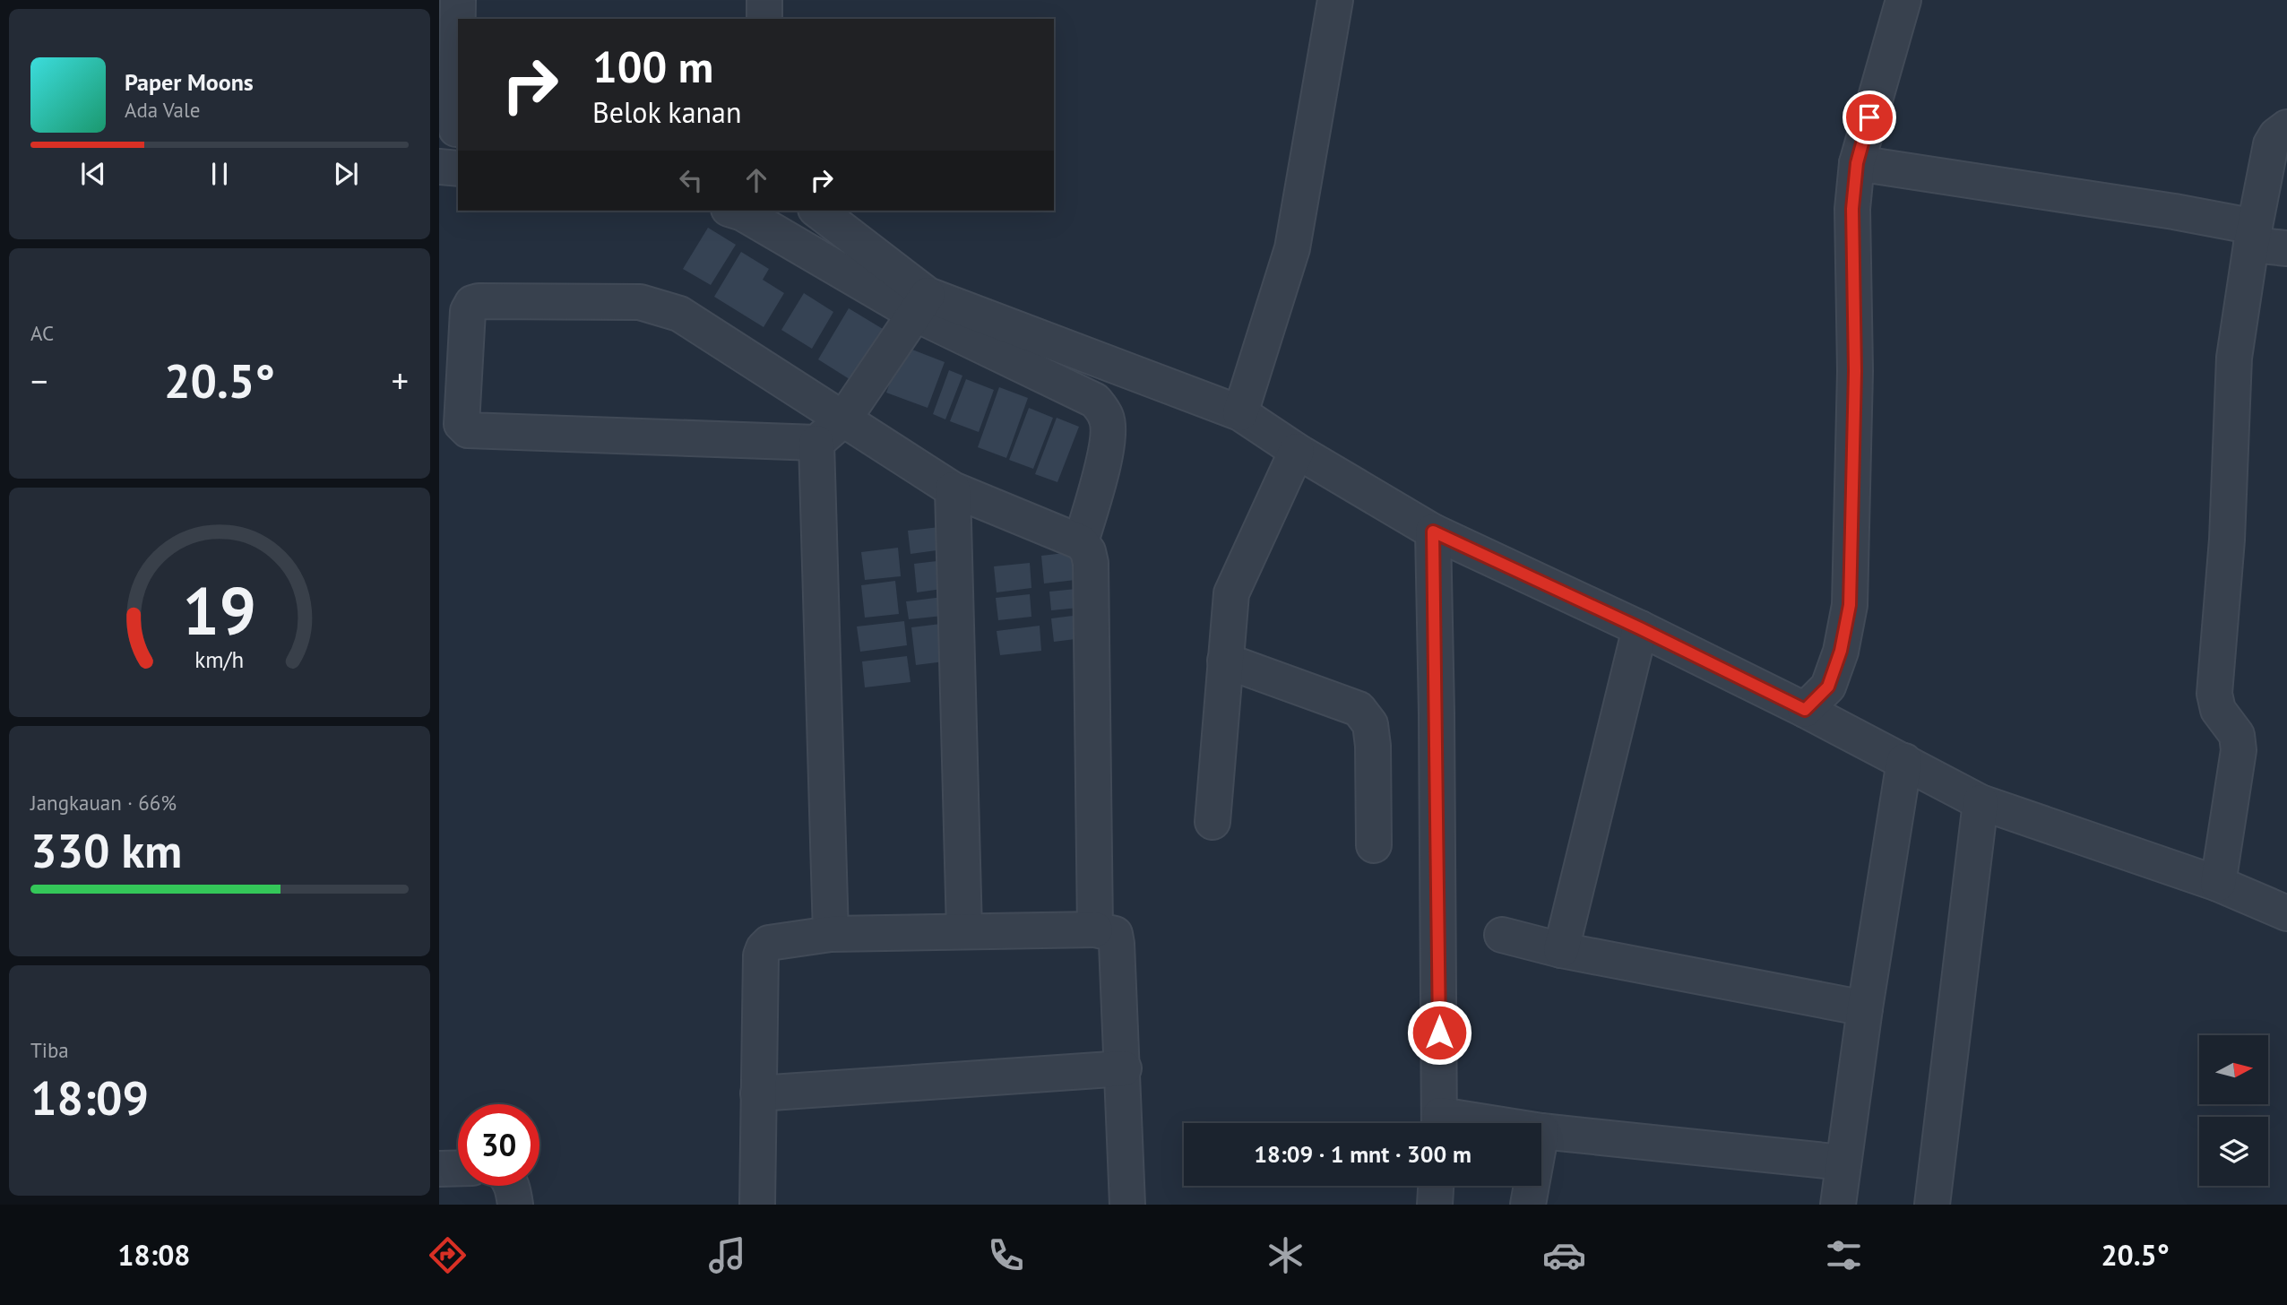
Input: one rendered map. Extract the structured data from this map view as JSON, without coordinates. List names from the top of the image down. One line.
{"north":"right","page":{"turn":["100 m","Belok kanan"],"song":["Paper Moons","Ada Vale"],"tile":["AC",["Jangkauan · 66%","330 km"],["Tiba","18:09"]],"heat":["−","20.5°","+"],"limit":"30","trip":"18:09 · 1 mnt · 300 m","tabs":["18:08","20.5°"],"gauge":["19","km/h"]}}
